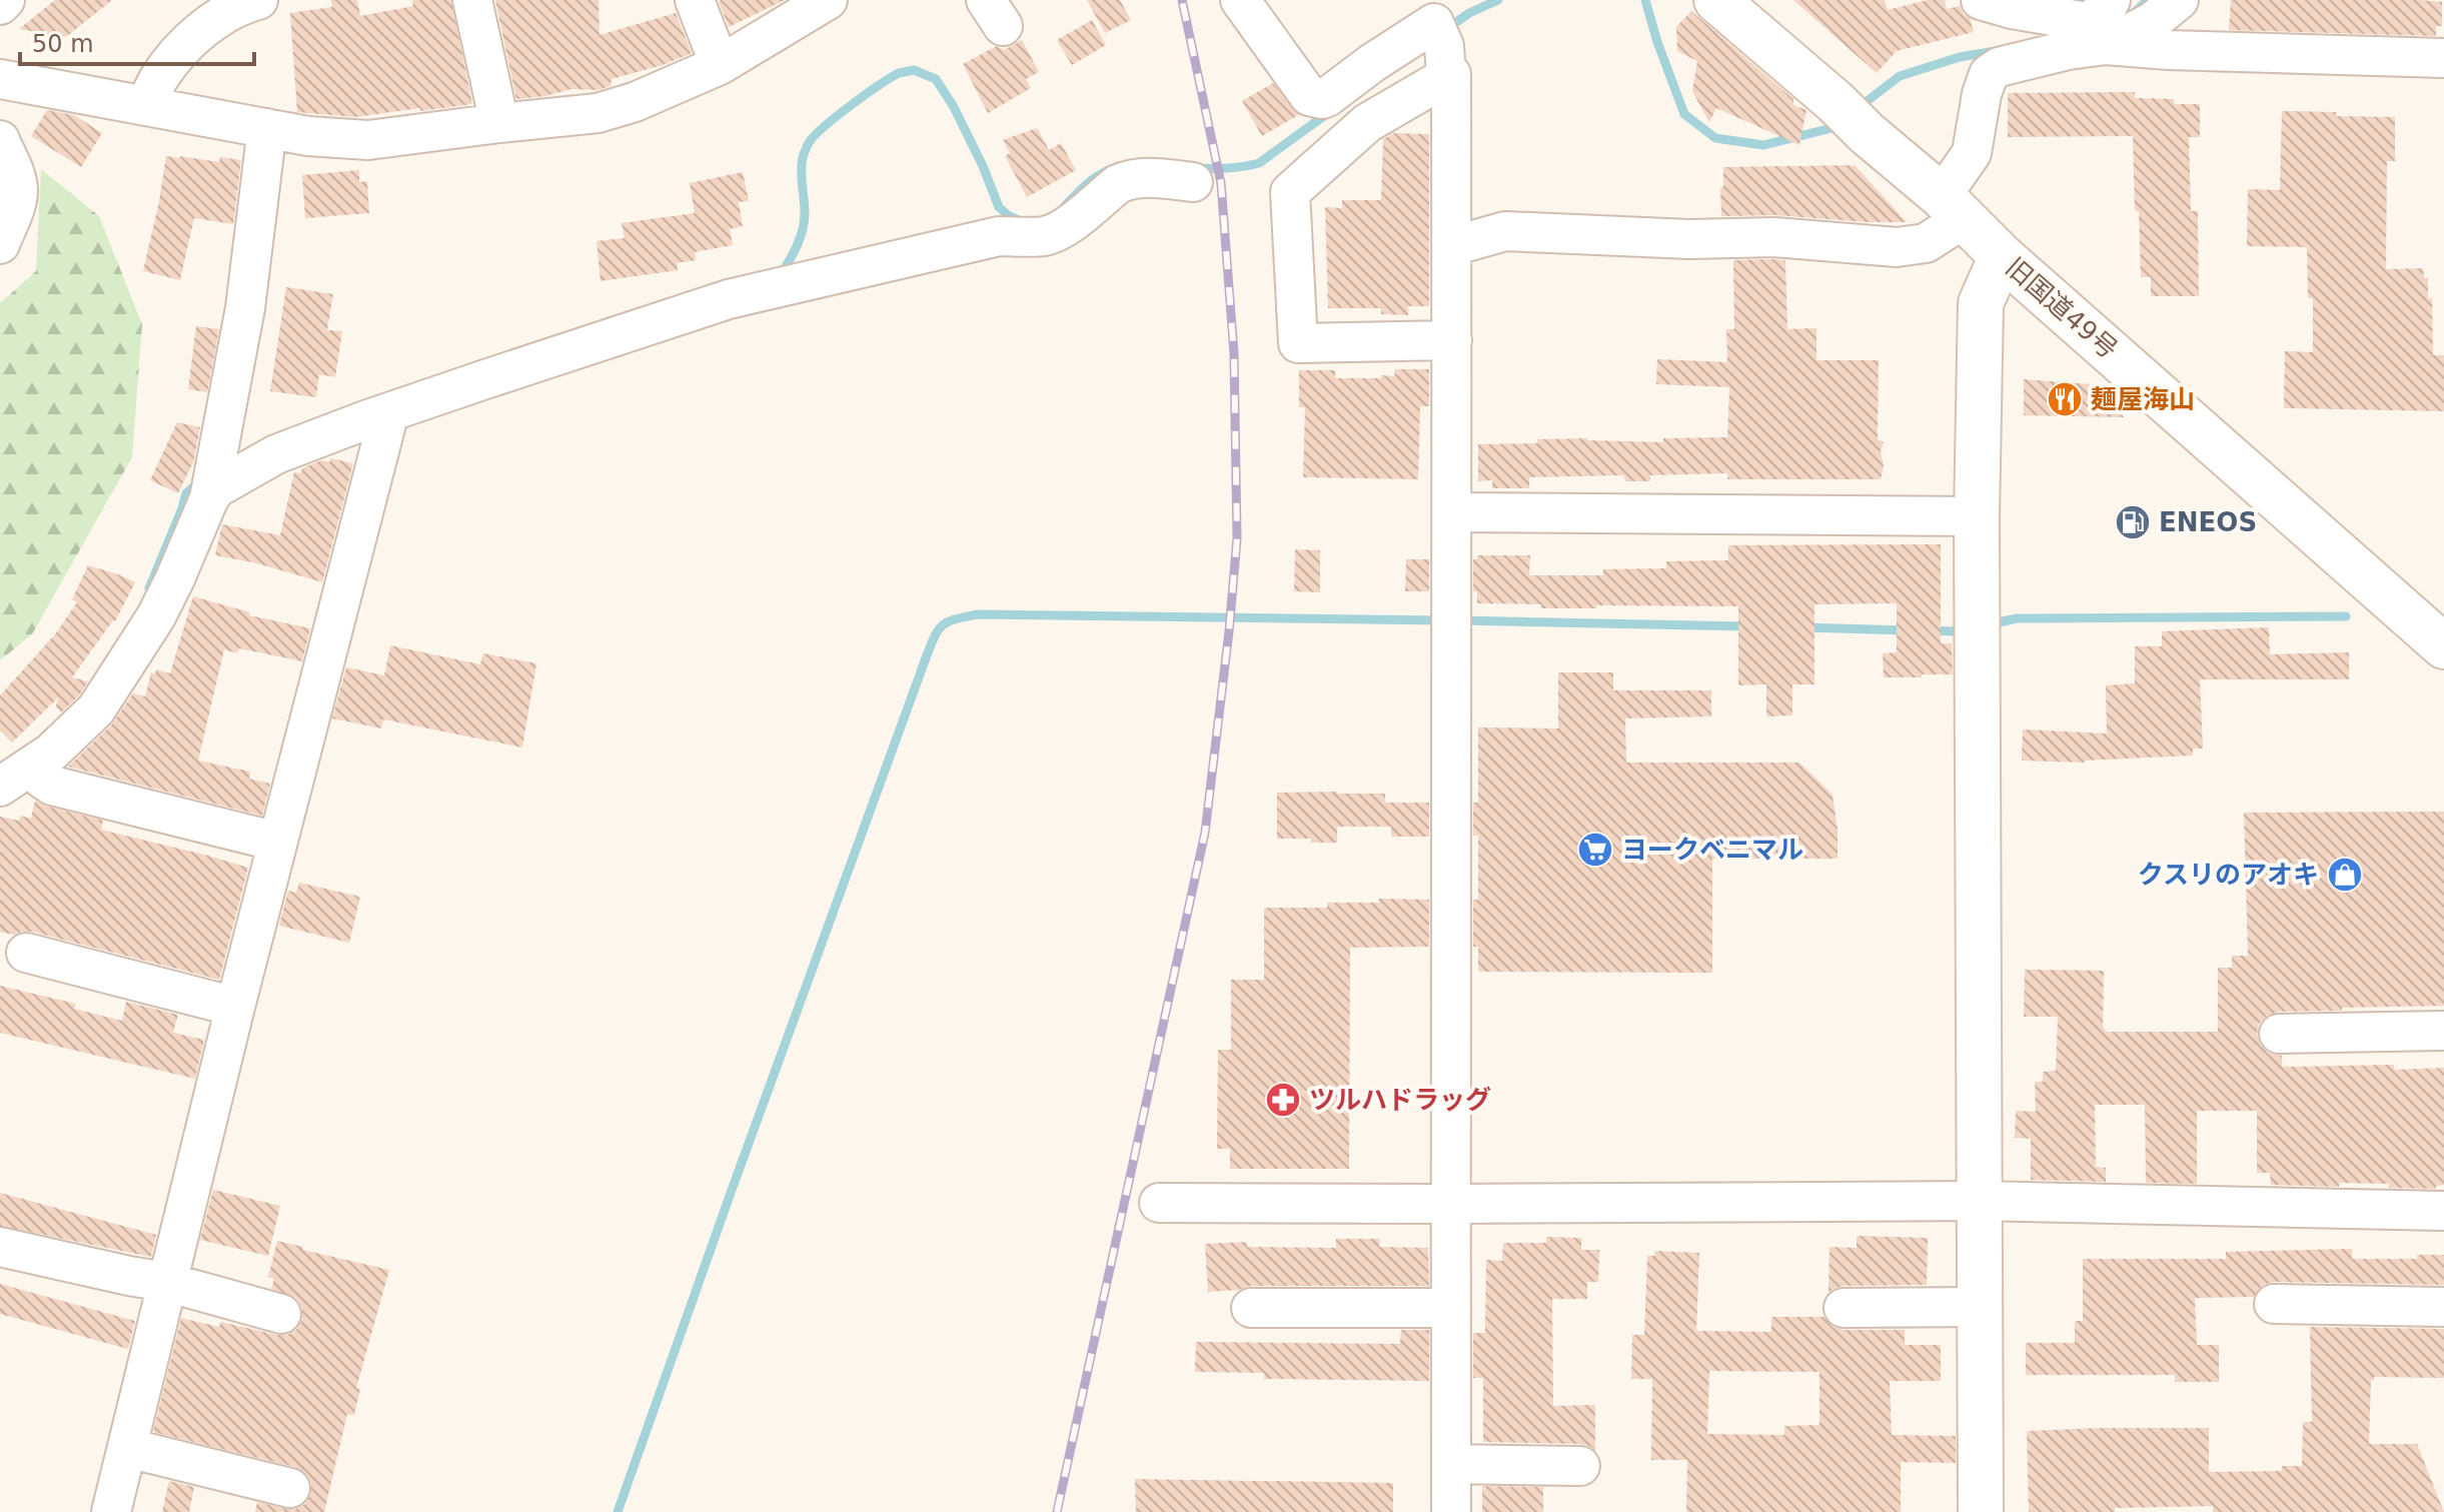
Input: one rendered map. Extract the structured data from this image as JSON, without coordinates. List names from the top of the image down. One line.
{"streets":{"street":["旧国道49号"]},"places":{"restaurant":["麺屋海山"],"fuel station":["ENEOS"],"supermarket":["ヨークベニマル"],"shop":["クスリのアオキ"],"pharmacy":["ツルハドラッグ"]},"scale_bar":"50 m"}
